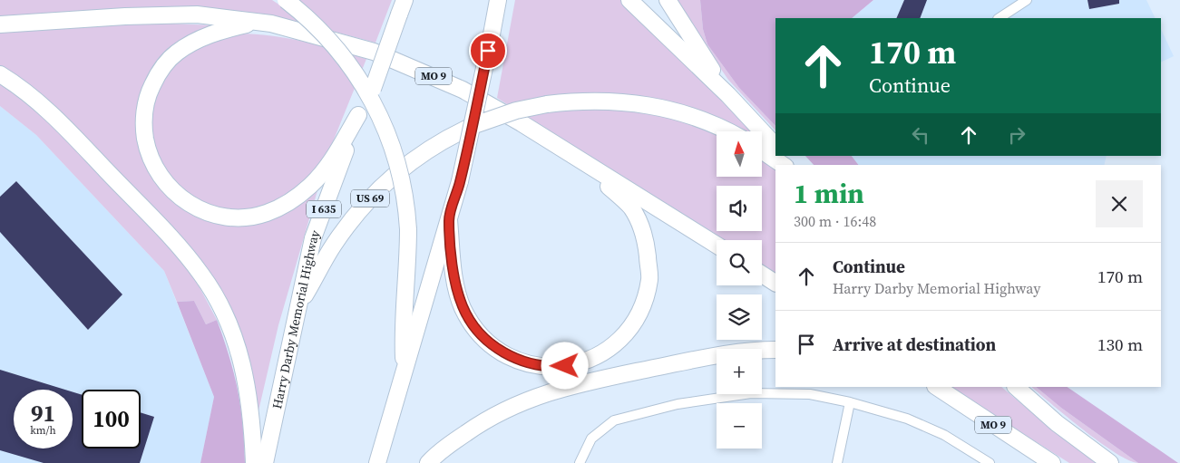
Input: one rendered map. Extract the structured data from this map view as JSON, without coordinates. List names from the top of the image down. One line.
{"streets":{"highway":["MO 9","US 69","I 635","Harry Darby Memorial Highway"]},"crossings":[["US 69","Harry Darby Memorial Highway"]],"north":"top","page":{"turn":["170 m","Continue"],"map_buttons":["+","−"],"heading":["1 min","300 m · 16:48"],"list":[{"name":"Continue","note":"Harry Darby Memorial Highway","value":"170 m"},{"name":"Arrive at destination","value":"130 m"}],"speed":"91 km/h","limit":"100"}}
